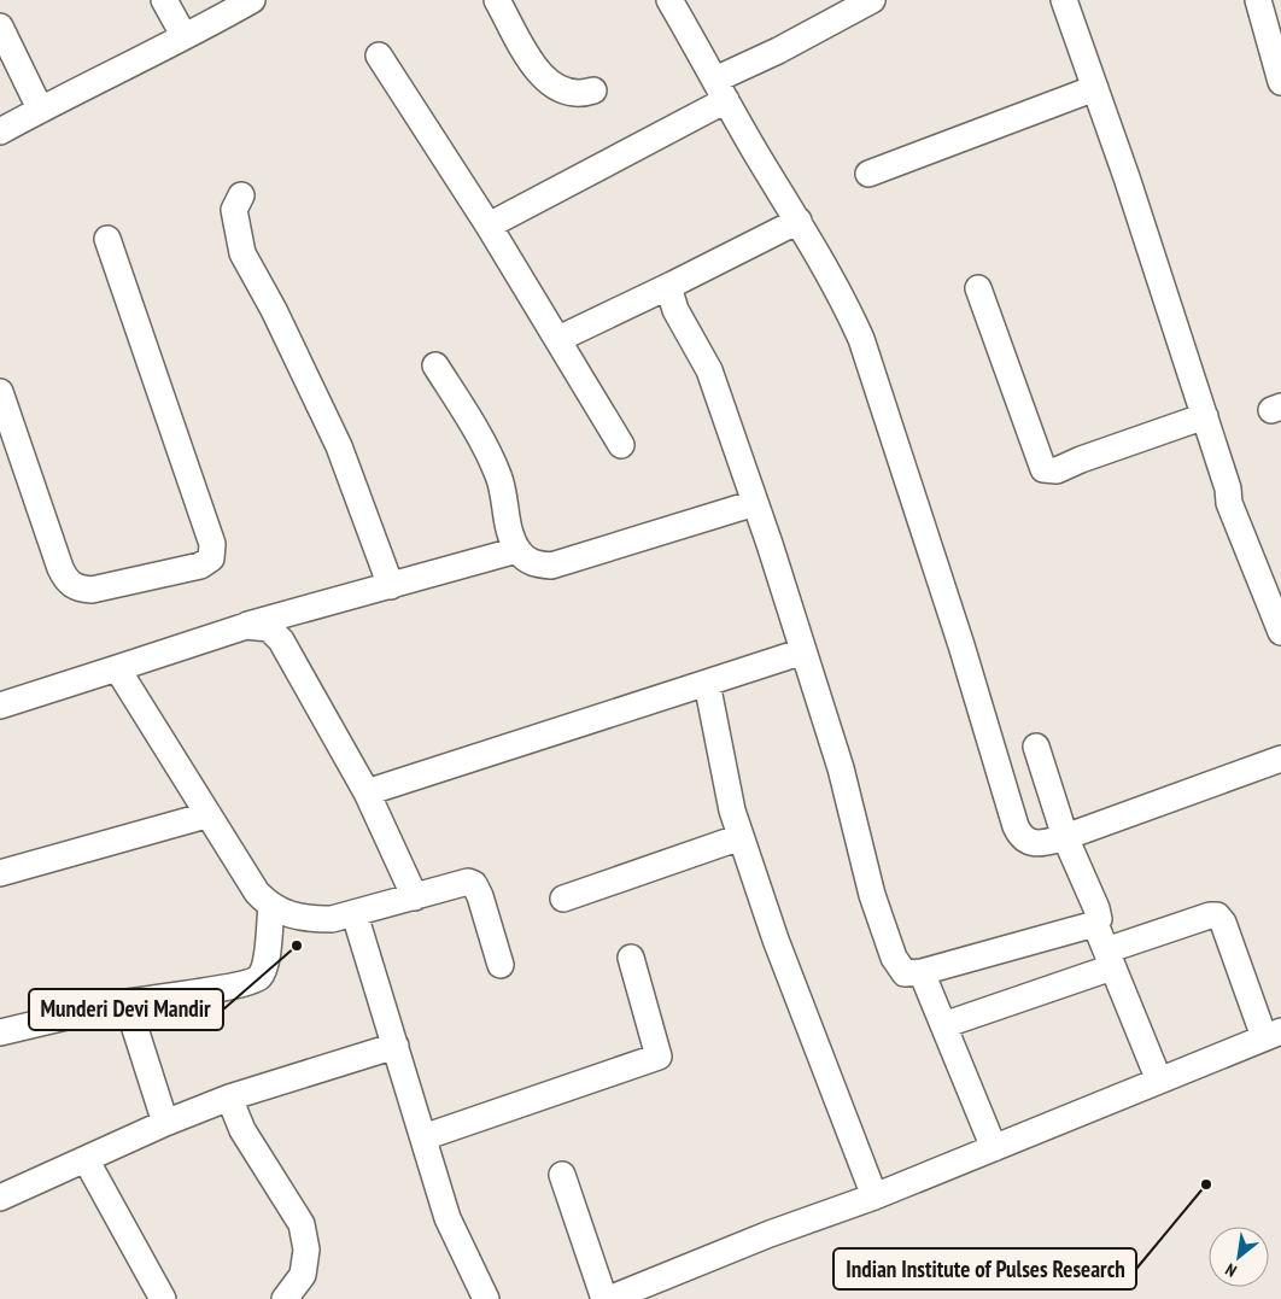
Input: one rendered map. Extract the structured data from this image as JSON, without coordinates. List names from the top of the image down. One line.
{"places":["Munderi Devi Mandir","Indian Institute of Pulses Research"],"north":"bottom left"}
